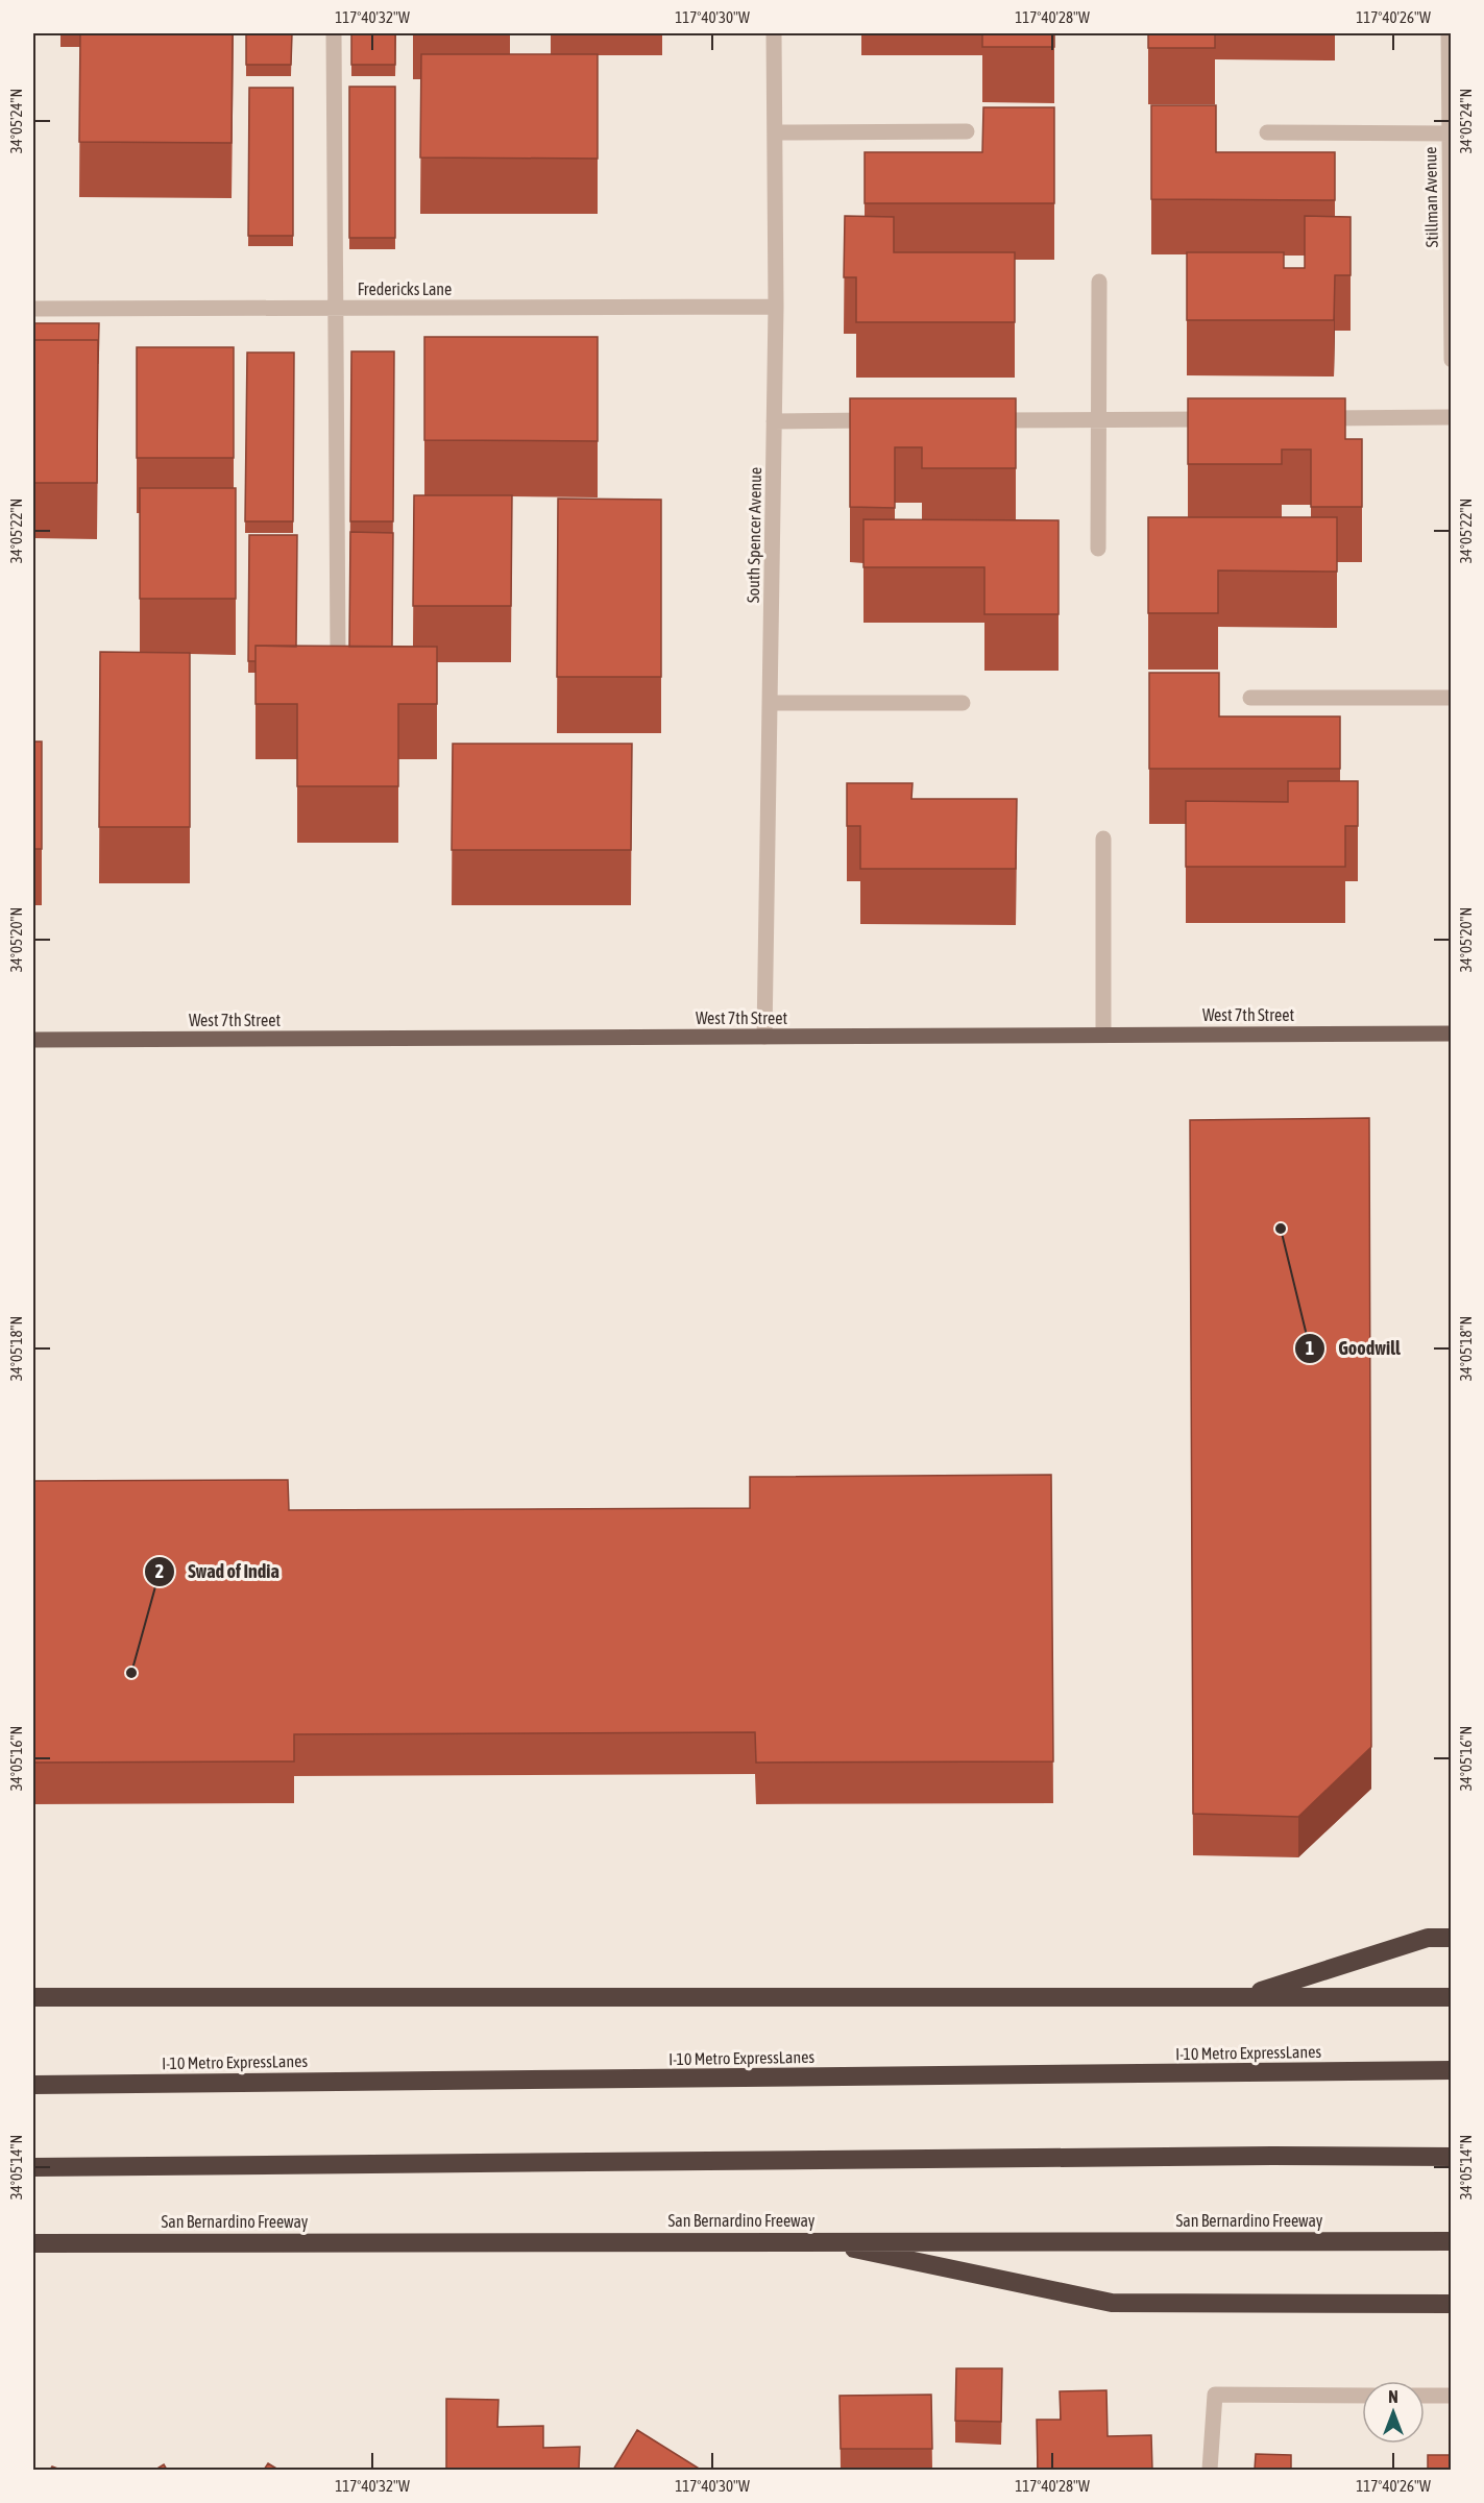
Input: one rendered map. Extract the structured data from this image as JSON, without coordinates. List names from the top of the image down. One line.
{"streets":{"highway":["I-10 Metro ExpressLanes","San Bernardino Freeway"],"main road":["West 7th Street"],"street":["Stillman Avenue","Fredericks Lane","South Spencer Avenue"]},"crossings":[["Fredericks Lane","South Spencer Avenue"],["South Spencer Avenue","West 7th Street"]],"places":["Goodwill","Swad of India"],"north":"top","coordinates":["117°40'32\"W","117°40'30\"W","117°40'28\"W","117°40'26\"W","34°05'24\"N","34°05'22\"N","34°05'20\"N","34°05'18\"N","34°05'16\"N","34°05'14\"N"]}
